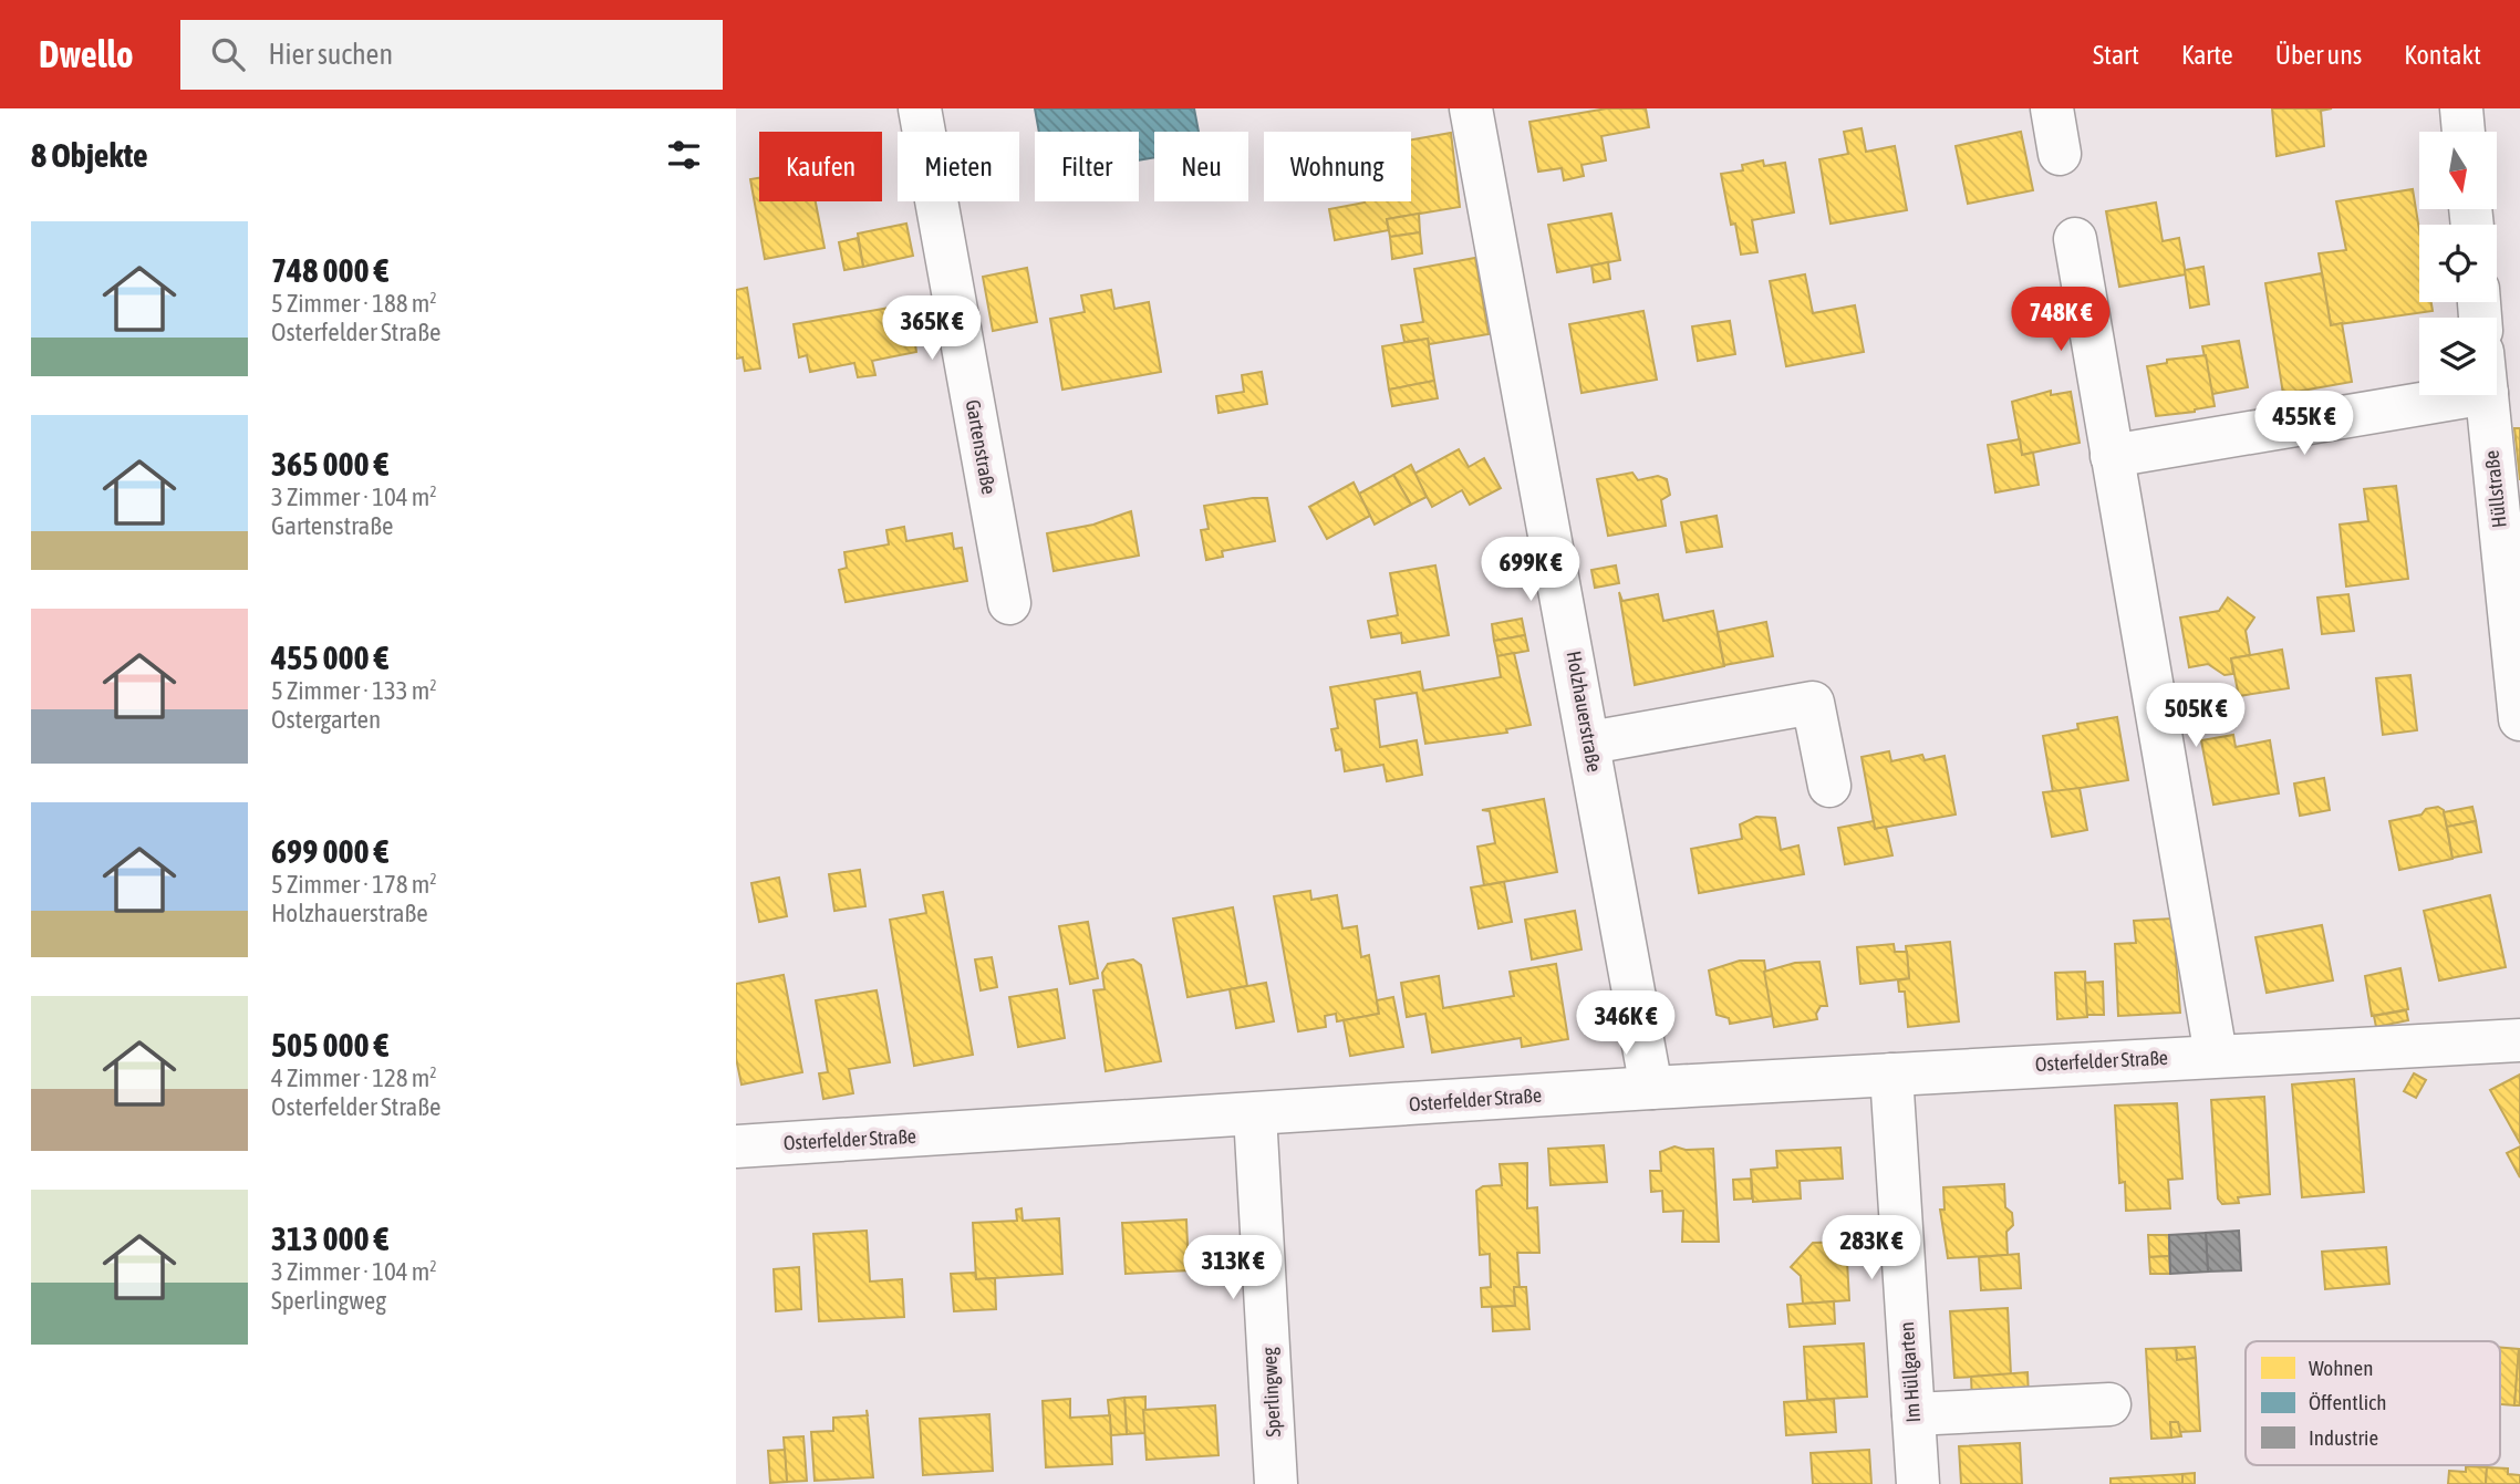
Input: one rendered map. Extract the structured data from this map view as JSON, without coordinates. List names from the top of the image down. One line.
{"streets":{"street":["Gartenstraße","Hüllstraße","Holzhauerstraße","Osterfelder Straße","Im Hüllgarten","Sperlingweg"]},"crossings":[["Holzhauerstraße","Osterfelder Straße"],["Osterfelder Straße","Im Hüllgarten"],["Osterfelder Straße","Sperlingweg"]],"legend":["Wohnen","Öffentlich","Industrie"],"north":"bottom","page":{"header":"Dwello","search":"Hier suchen","nav":["Start","Karte","Über uns","Kontakt"],"heading":"8 Objekte","chip":["Kaufen","Mieten","Filter","Neu","Wohnung"],"list":[{"name":"748 000 €","note":"5 Zimmer · 188 m² · Osterfelder Straße"},{"name":"365 000 €","note":"3 Zimmer · 104 m² · Gartenstraße"},{"name":"455 000 €","note":"5 Zimmer · 133 m² · Ostergarten"},{"name":"699 000 €","note":"5 Zimmer · 178 m² · Holzhauerstraße"},{"name":"505 000 €","note":"4 Zimmer · 128 m² · Osterfelder Straße"},{"name":"313 000 €","note":"3 Zimmer · 104 m² · Sperlingweg"}],"price":["748K €","365K €","455K €","699K €","505K €","346K €","283K €","313K €"]}}
